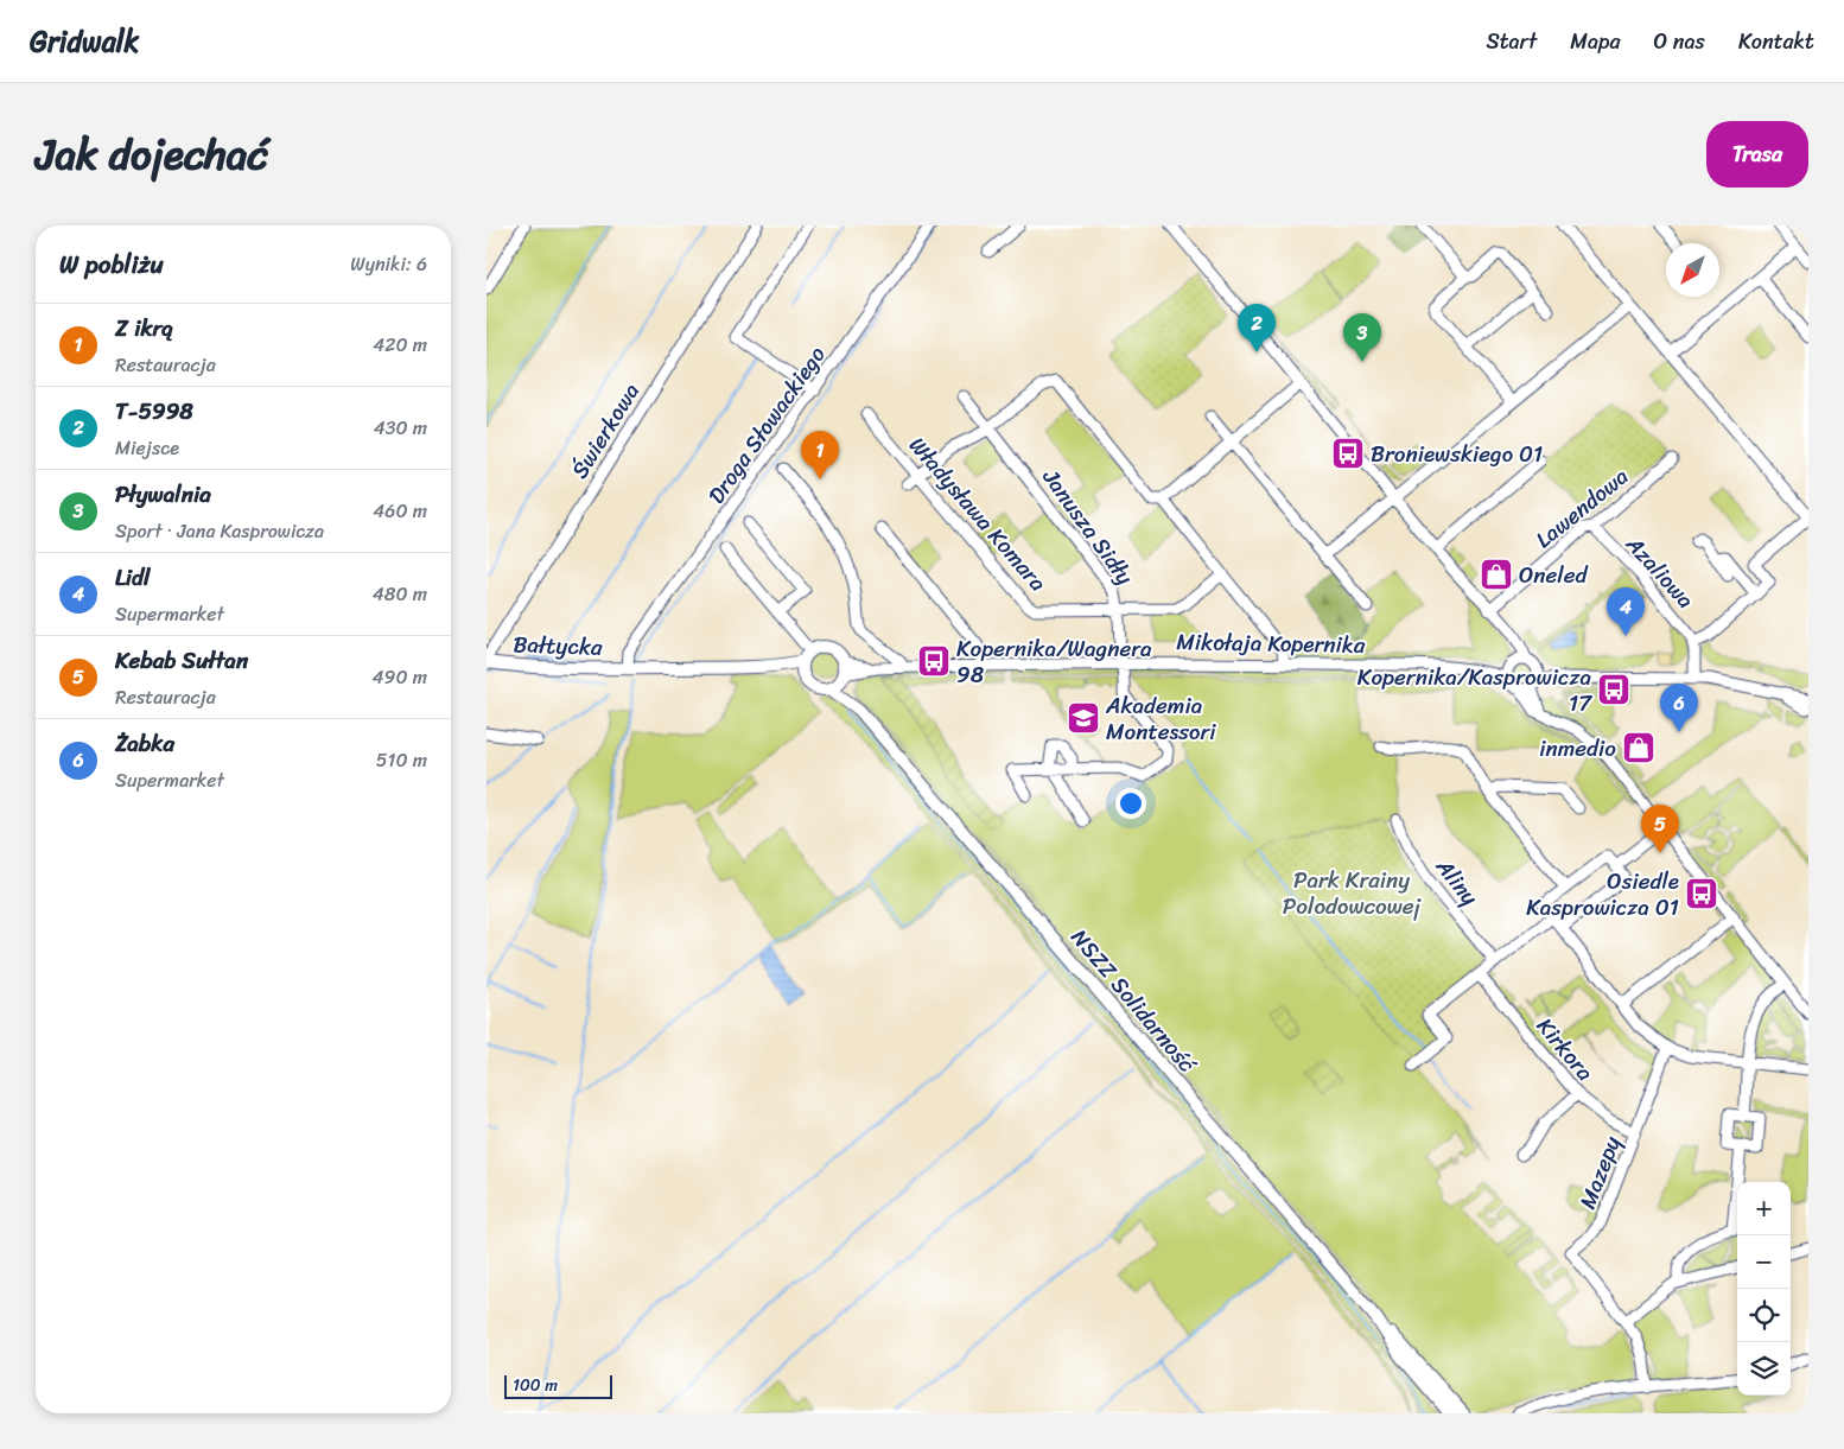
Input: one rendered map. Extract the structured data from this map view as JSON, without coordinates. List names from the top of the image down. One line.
{"streets":{"main road":["Mikołaja Kopernika","Bałtycka","NSZZ Solidarność"],"street":["Droga Słowackiego","Świerkowa","Lawendowa","Władysława Komara","Janusza Sidły","Azaliowa","Aliny","Kirkora","Mazepy"]},"crossings":[["Droga Słowackiego","Mikołaja Kopernika"],["Droga Słowackiego","Bałtycka"],["Świerkowa","Bałtycka"],["Lawendowa","Azaliowa"],["Władysława Komara","Janusza Sidły"],["Janusza Sidły","Mikołaja Kopernika"],["Mikołaja Kopernika","Bałtycka"],["Mikołaja Kopernika","NSZZ Solidarność"],["Kirkora","Mazepy"]],"parks":["Park Krainy Polodowcowej"],"places":{"bus stop":["Broniewskiego 01","Kopernika/Wagnera 98","Kopernika/Kasprowicza 17","Osiedle Kasprowicza 01"],"shop":["Oneled","inmedio"],"school or university":["Akademia Montessori"]},"scale_bar":"100 m","north":"bottom left","page":{"header":"Gridwalk","nav":["Start","Mapa","O nas","Kontakt"],"title":"Jak dojechać","buttons":"Trasa","heading":["W pobliżu","Wyniki: 6"],"list":[{"mark":"1","name":"Z ikrą","note":"Restauracja","value":"420 m"},{"mark":"2","name":"T-5998","note":"Miejsce","value":"430 m"},{"mark":"3","name":"Pływalnia","note":"Sport · Jana Kasprowicza","value":"460 m"},{"mark":"4","name":"Lidl","note":"Supermarket","value":"480 m"},{"mark":"5","name":"Kebab Sułtan","note":"Restauracja","value":"490 m"},{"mark":"6","name":"Żabka","note":"Supermarket","value":"510 m"}],"pins":["2","3","1","4","6","5"],"map_buttons":["+","−"],"scale":"100 m"}}
